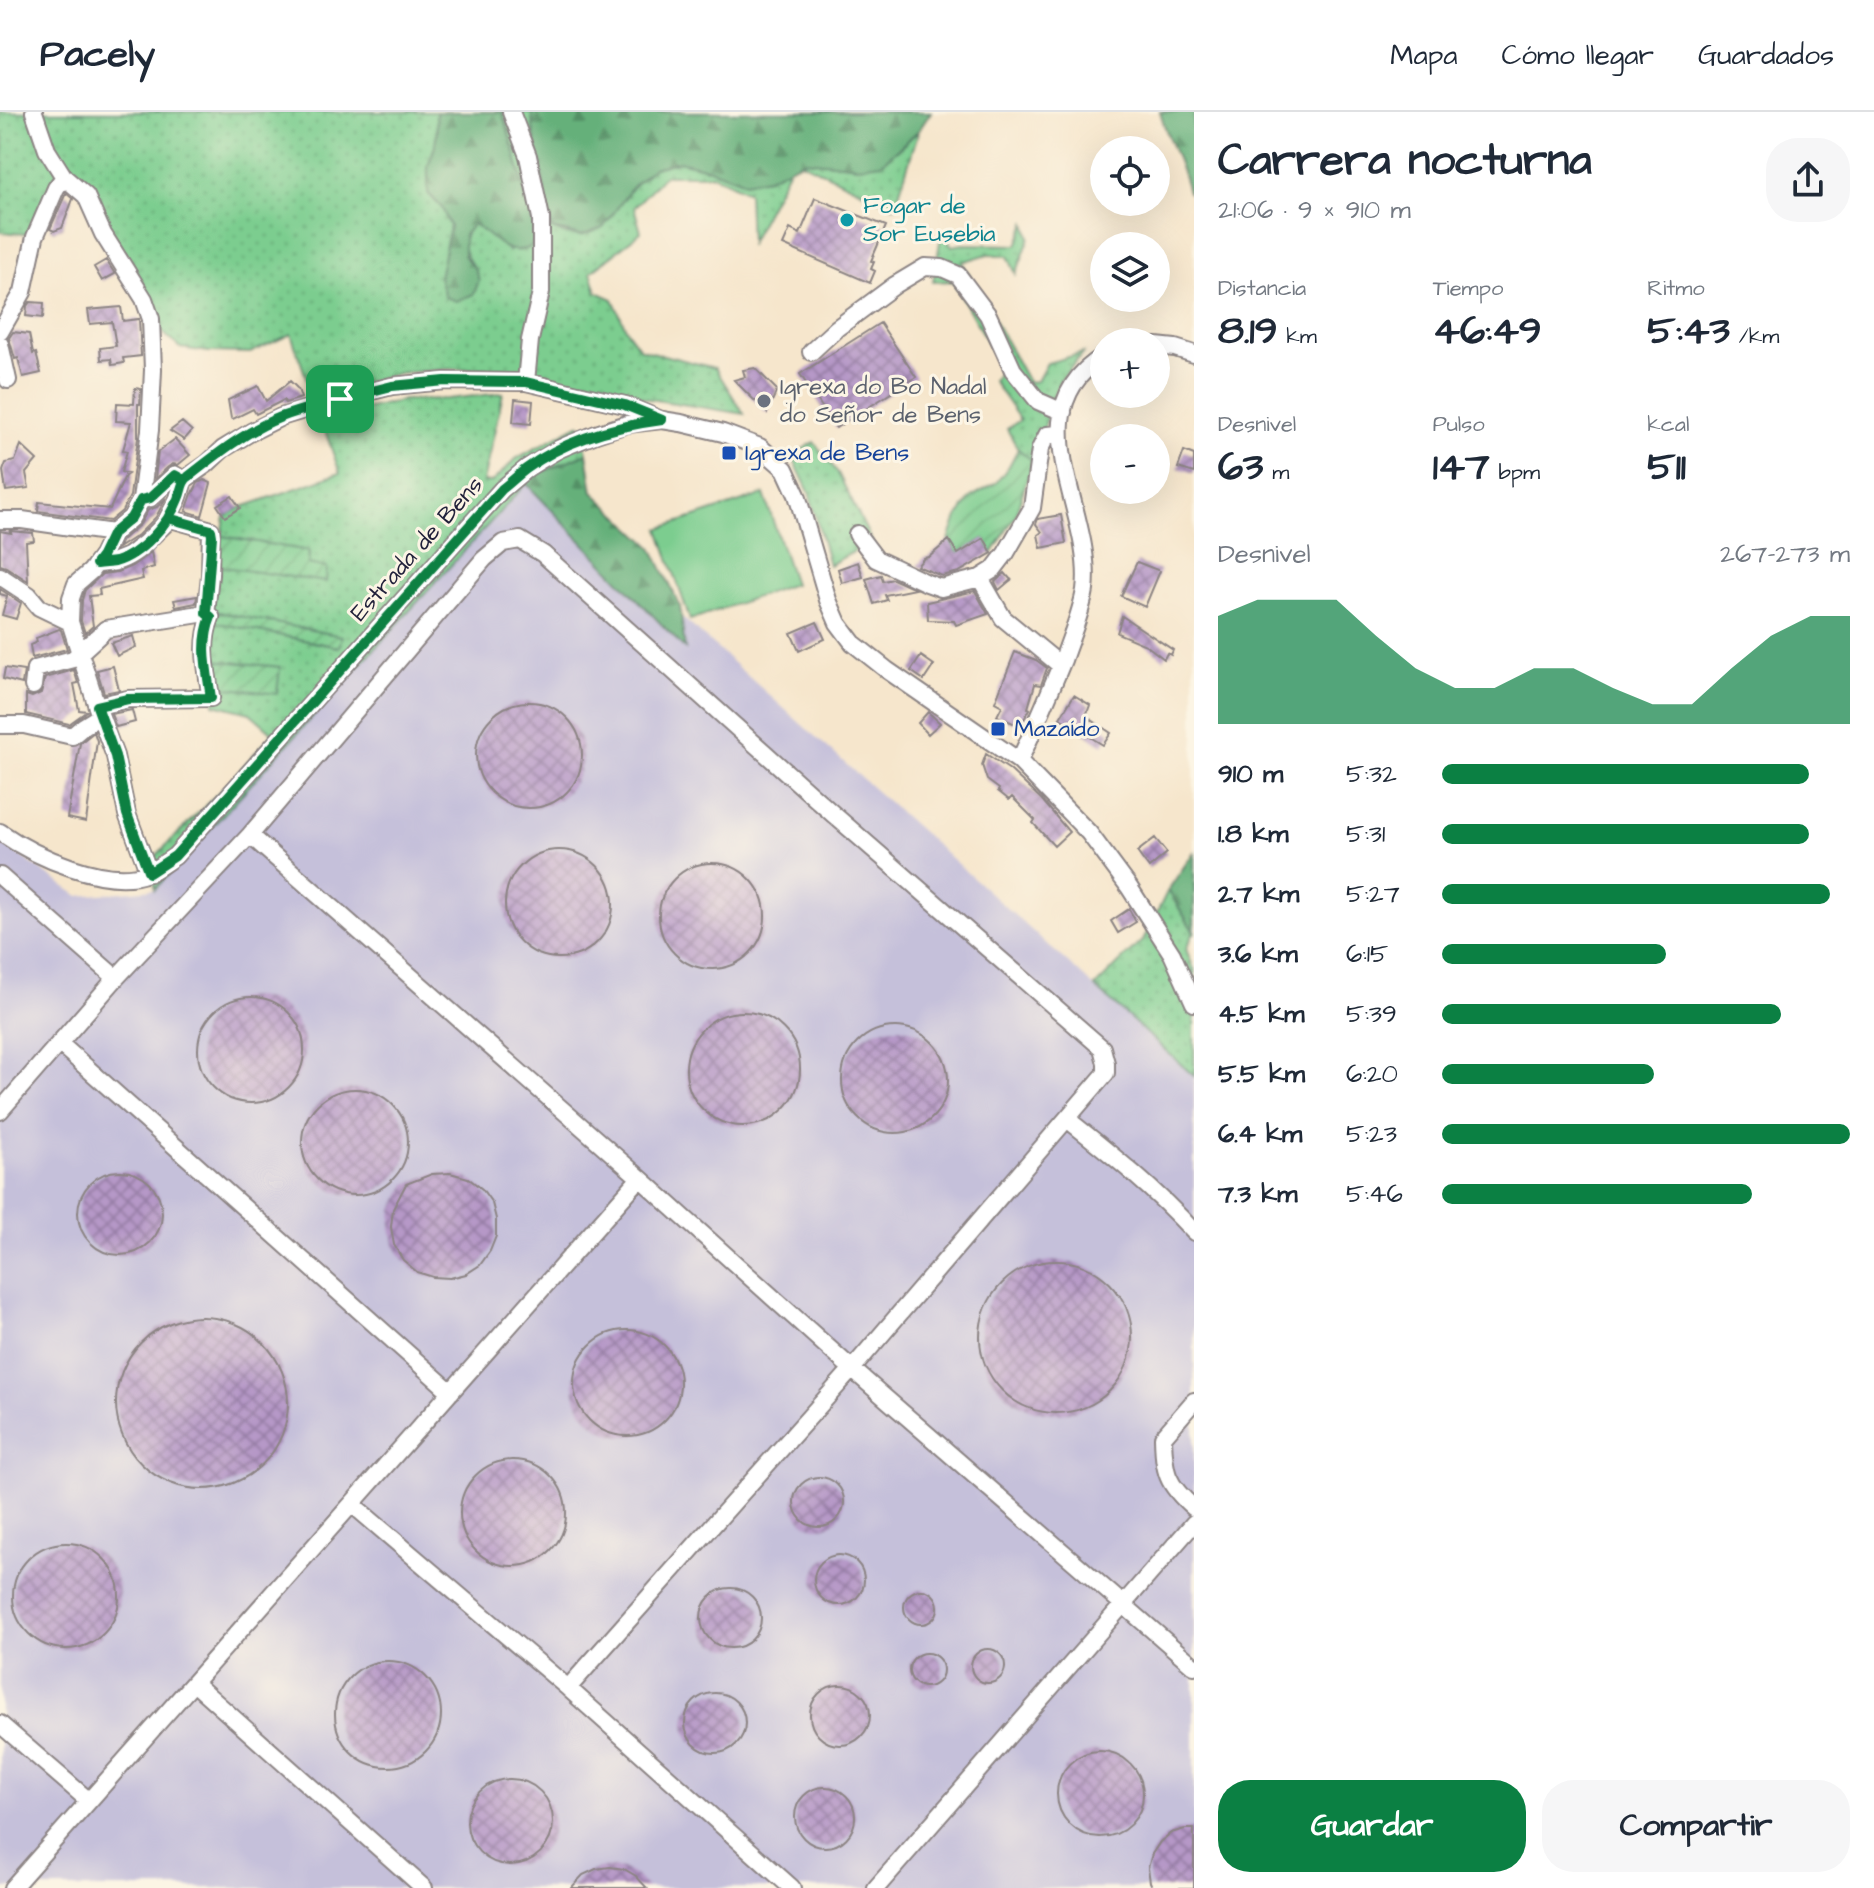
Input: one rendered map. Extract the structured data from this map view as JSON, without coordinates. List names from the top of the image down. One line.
{"streets":{"street":["Estrada de Bens"]},"places":{"other":["Fogar de Sor Eusebia","Igrexa do Bo Nadal do Señor de Bens"],"transit":["Igrexa de Bens","Mazaído"]},"page":{"header":"Pacely","nav":["Mapa","Cómo llegar","Guardados"],"heading":["Carrera nocturna","21:06 · 9 × 910 m"],"map_buttons":["+","−"],"stats":[["Distancia","8.19 km"],["Tiempo","46:49"],["Ritmo","5:43 /km"],["Desnivel","63 m"],["Pulso","147 bpm"],["kcal","511"]],"chart":["Desnivel","267–273 m"],"list":[{"name":"910 m","note":"5:32"},{"name":"1.8 km","note":"5:31"},{"name":"2.7 km","note":"5:27"},{"name":"3.6 km","note":"6:15"},{"name":"4.5 km","note":"5:39"},{"name":"5.5 km","note":"6:20"},{"name":"6.4 km","note":"5:23"},{"name":"7.3 km","note":"5:46"}],"buttons":["Guardar","Compartir"]}}
